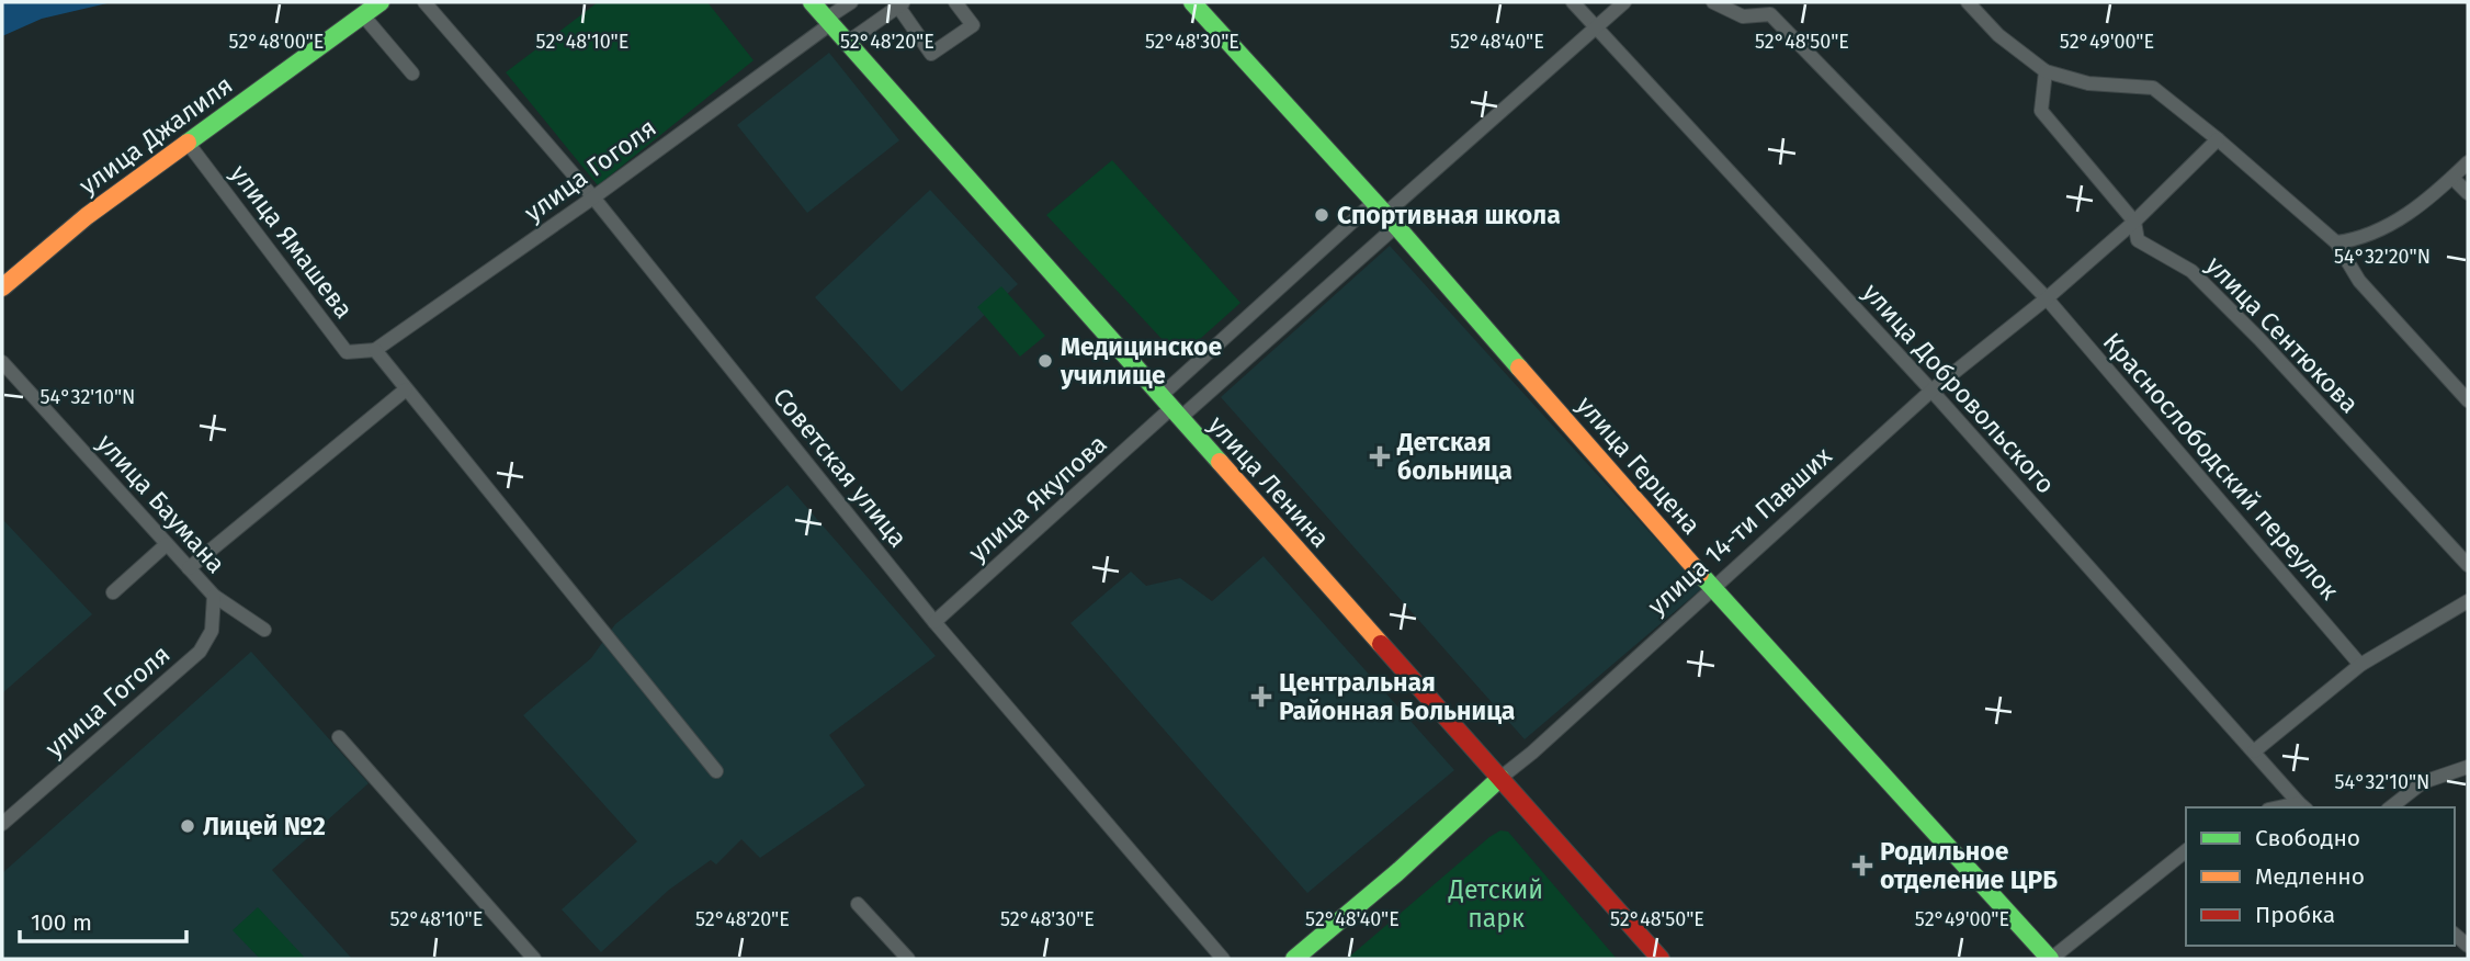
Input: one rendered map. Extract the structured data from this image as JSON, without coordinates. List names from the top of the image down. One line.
{"streets":{"main road":["улица Джалиля","улица Герцена","улица Ленина","улица 14-ти Павших"],"street":["улица Гоголя","улица Ямашева","улица Сентюкова","улица Добровольского","Краснослободский переулок","Советская улица","улица Якупова","улица Баумана"]},"crossings":[["улица Джалиля","улица Ямашева"],["улица Гоголя","улица Ямашева"],["улица Гоголя","Советская улица"],["улица Гоголя","улица Ленина"],["улица Гоголя","улица Баумана"],["улица Сентюкова","улица 14-ти Павших"],["улица Добровольского","улица 14-ти Павших"],["улица Герцена","улица 14-ти Павших"],["Краснослободский переулок","улица 14-ти Павших"],["Советская улица","улица Якупова"],["улица Ленина","улица Якупова"],["улица Ленина","улица 14-ти Павших"]],"parks":["Детский парк"],"places":{"other":["Спортивная школа","Медицинское училище","Лицей №2"],"health":["Детская больница","Центральная Районная Больница","Родильное отделение ЦРБ"]},"legend":["Свободно","Медленно","Пробка"],"scale_bar":"100 m","coordinates":["52°48'00\"E","52°48'10\"E","52°48'20\"E","52°48'30\"E","52°48'50\"E","52°48'40\"E","52°49'00\"E","54°32'20\"N","54°32'10\"N"]}
